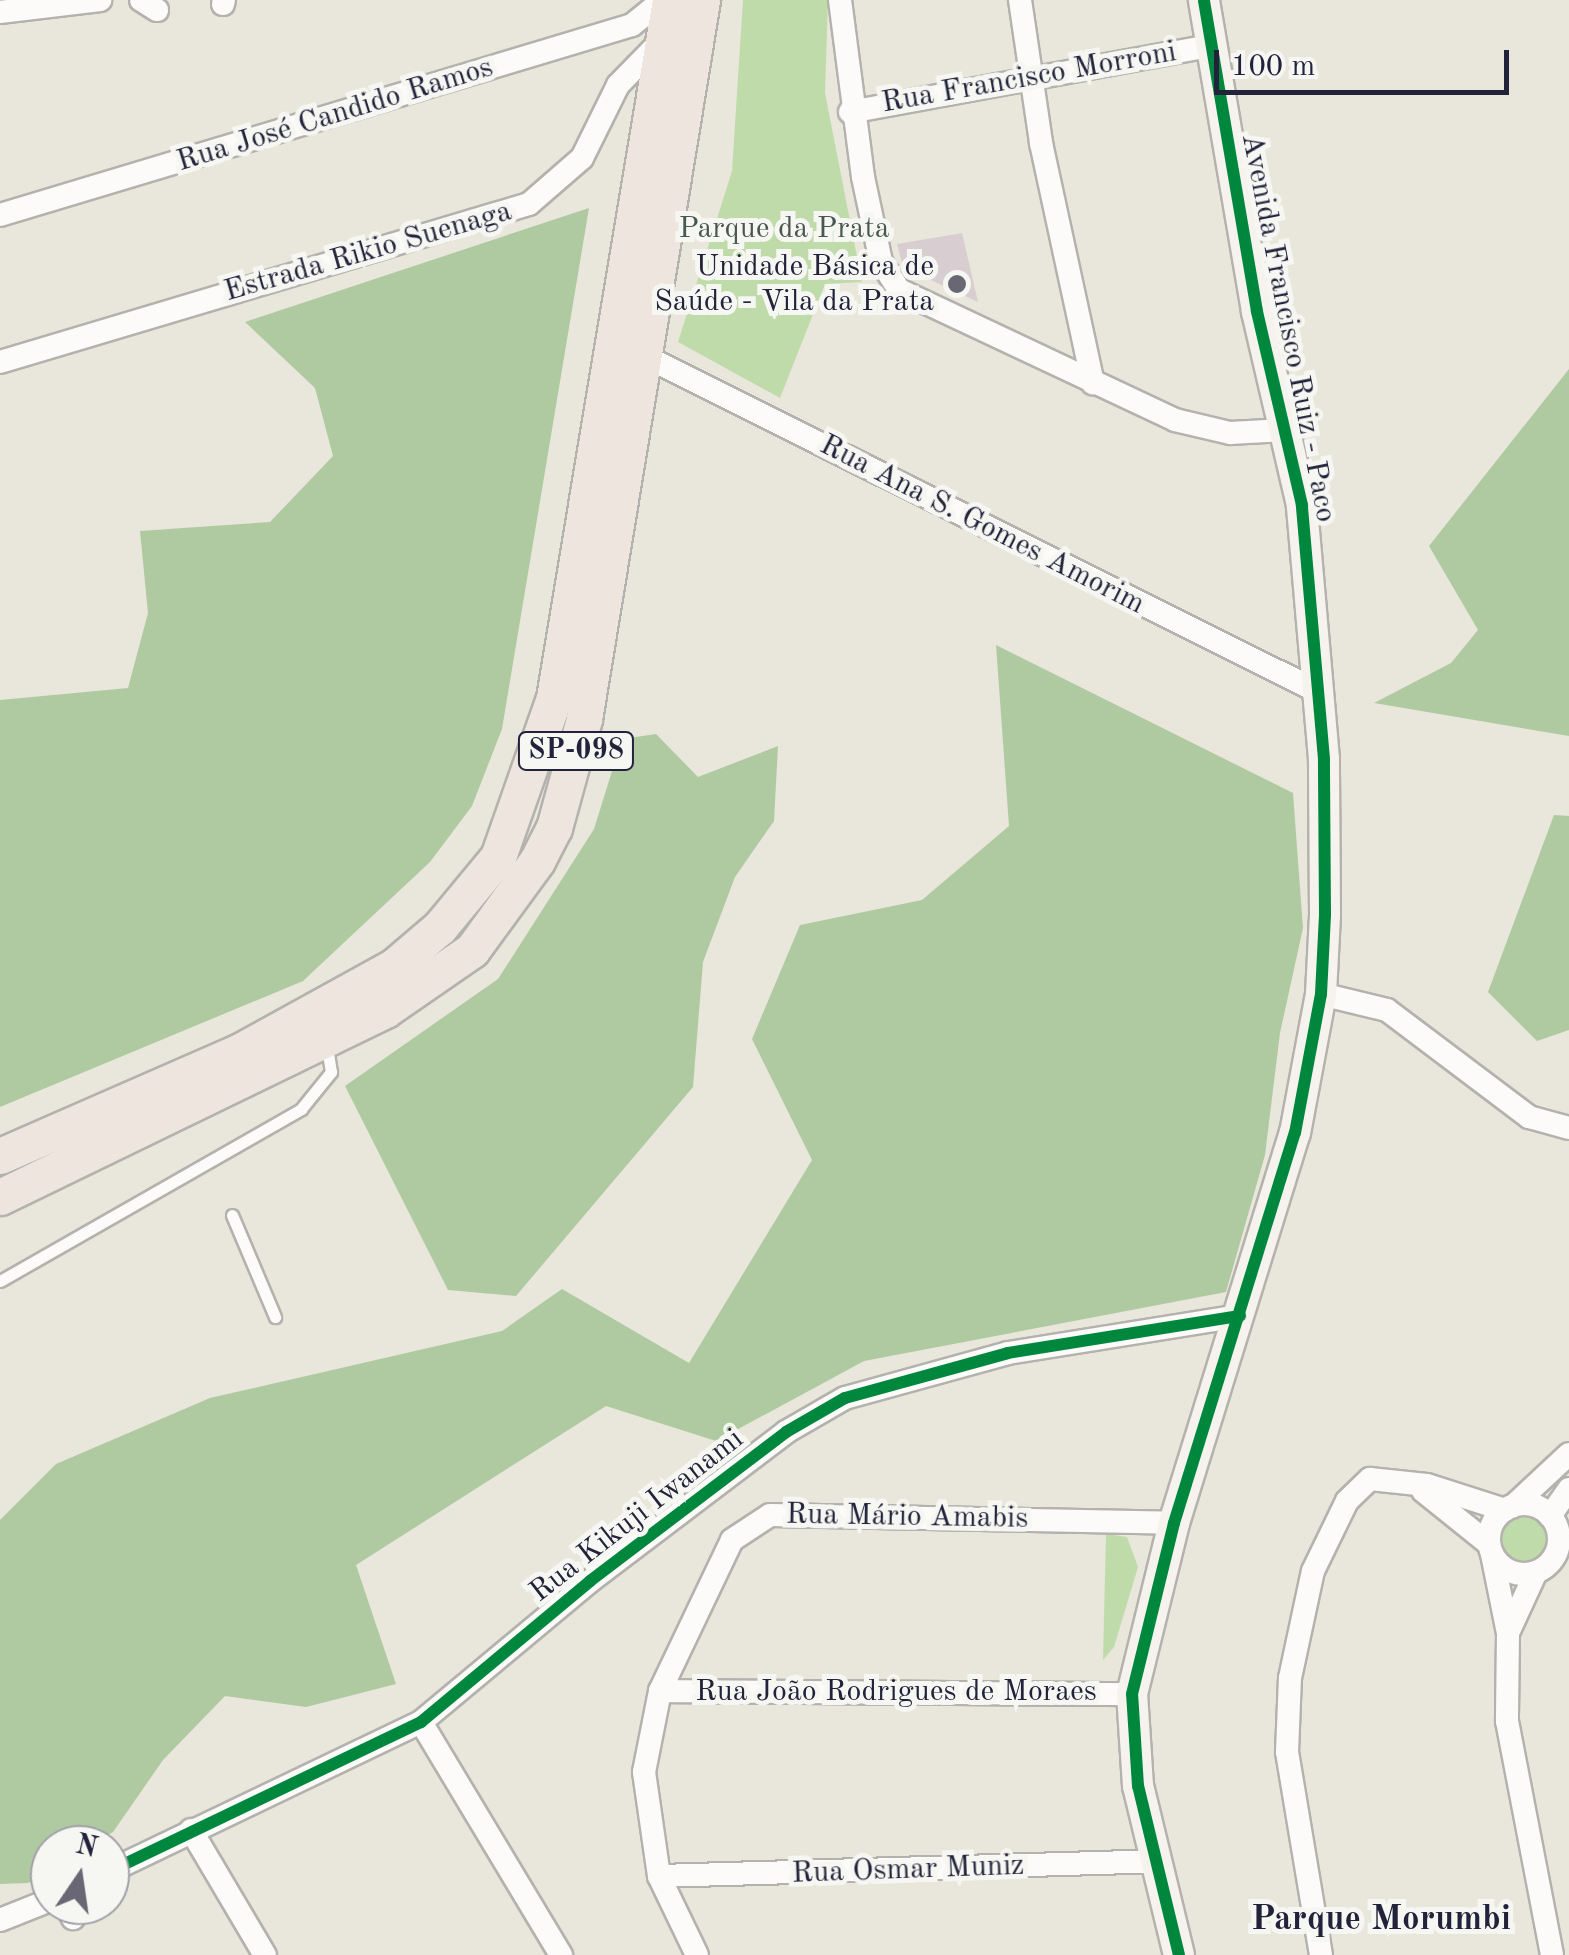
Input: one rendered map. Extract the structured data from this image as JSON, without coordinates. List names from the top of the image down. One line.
{"streets":{"main road":["SP-098"],"street":["Rua Francisco Morroni","Rua José Candido Ramos","Estrada Rikio Suenaga","Avenida Francisco Ruiz - Paco","Rua Ana S. Gomes Amorim","Rua Kikuji Iwanami","Rua Mário Amabis","Rua João Rodrigues de Moraes","Rua Osmar Muniz"]},"crossings":[["Rua Francisco Morroni","Avenida Francisco Ruiz - Paco"],["Rua José Candido Ramos","SP-098"],["Estrada Rikio Suenaga","SP-098"],["Avenida Francisco Ruiz - Paco","Rua Ana S. Gomes Amorim"],["Avenida Francisco Ruiz - Paco","Rua Kikuji Iwanami"],["Avenida Francisco Ruiz - Paco","Rua Mário Amabis"],["Avenida Francisco Ruiz - Paco","Rua João Rodrigues de Moraes"],["Avenida Francisco Ruiz - Paco","Rua Osmar Muniz"],["Rua Ana S. Gomes Amorim","SP-098"],["Rua Mário Amabis","Rua João Rodrigues de Moraes"],["Rua Mário Amabis","Rua Osmar Muniz"]],"districts":["Parque Morumbi"],"parks":["Parque da Prata"],"places":["Unidade Básica de Saúde - Vila da Prata"],"scale_bar":"100 m","north":"top"}
